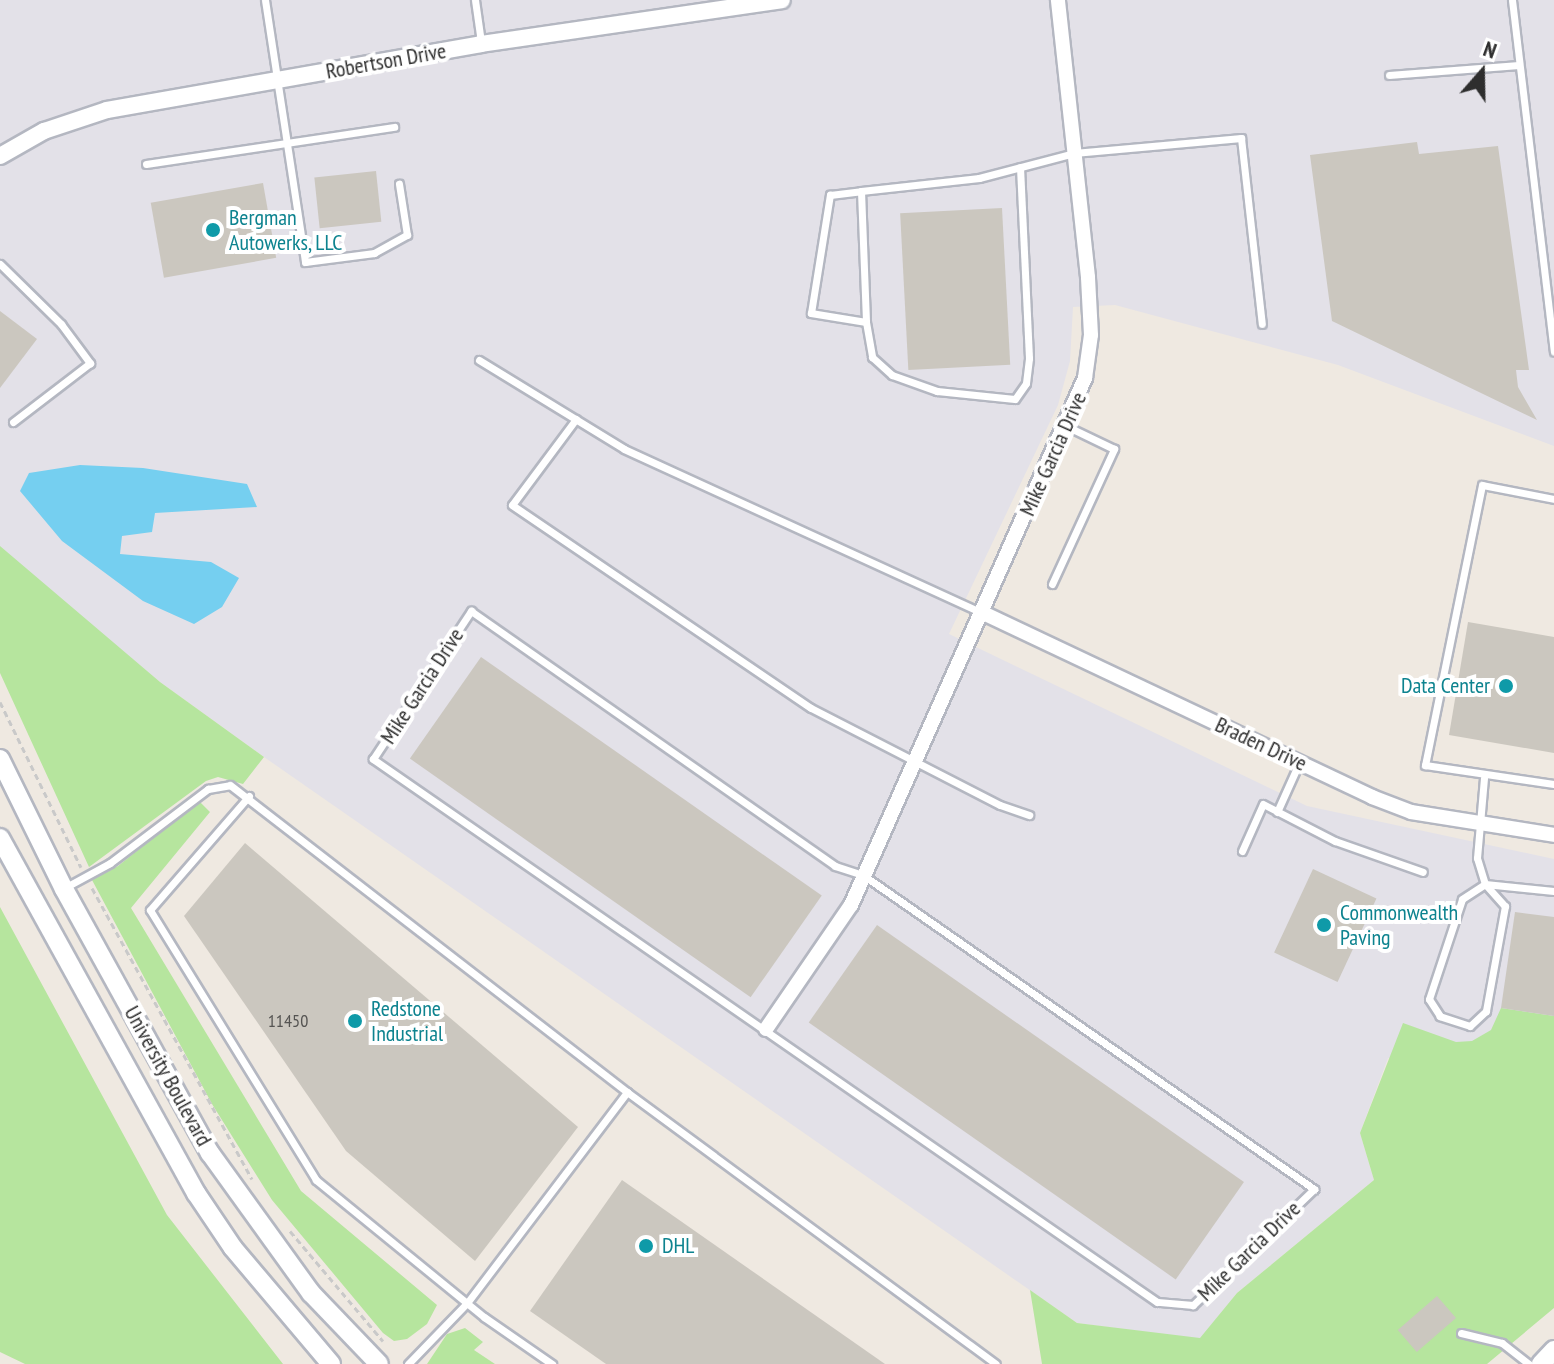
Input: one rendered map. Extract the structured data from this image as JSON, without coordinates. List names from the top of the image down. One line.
{"streets":{"main road":["University Boulevard"],"street":["Robertson Drive","Mike Garcia Drive","Braden Drive"]},"crossings":[["Mike Garcia Drive","Braden Drive"]],"places":["Bergman Autowerks, LLC","Data Center","Commonwealth Paving","Redstone Industrial","DHL"],"house_numbers":["11450"],"north":"top"}
